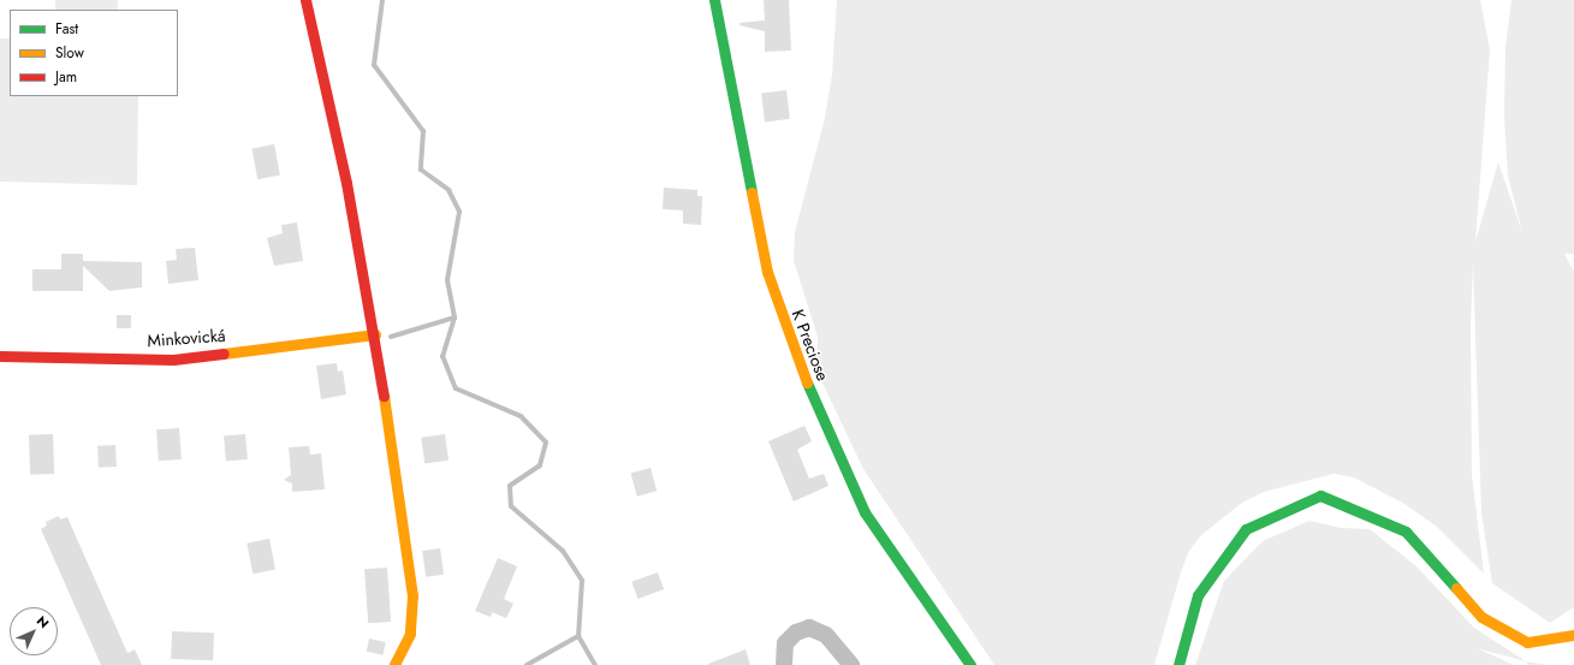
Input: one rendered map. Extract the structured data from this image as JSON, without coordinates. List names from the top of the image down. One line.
{"streets":{"street":["Minkovická","K Preciose"]},"legend":["Fast","Slow","Jam"],"north":"top right"}
